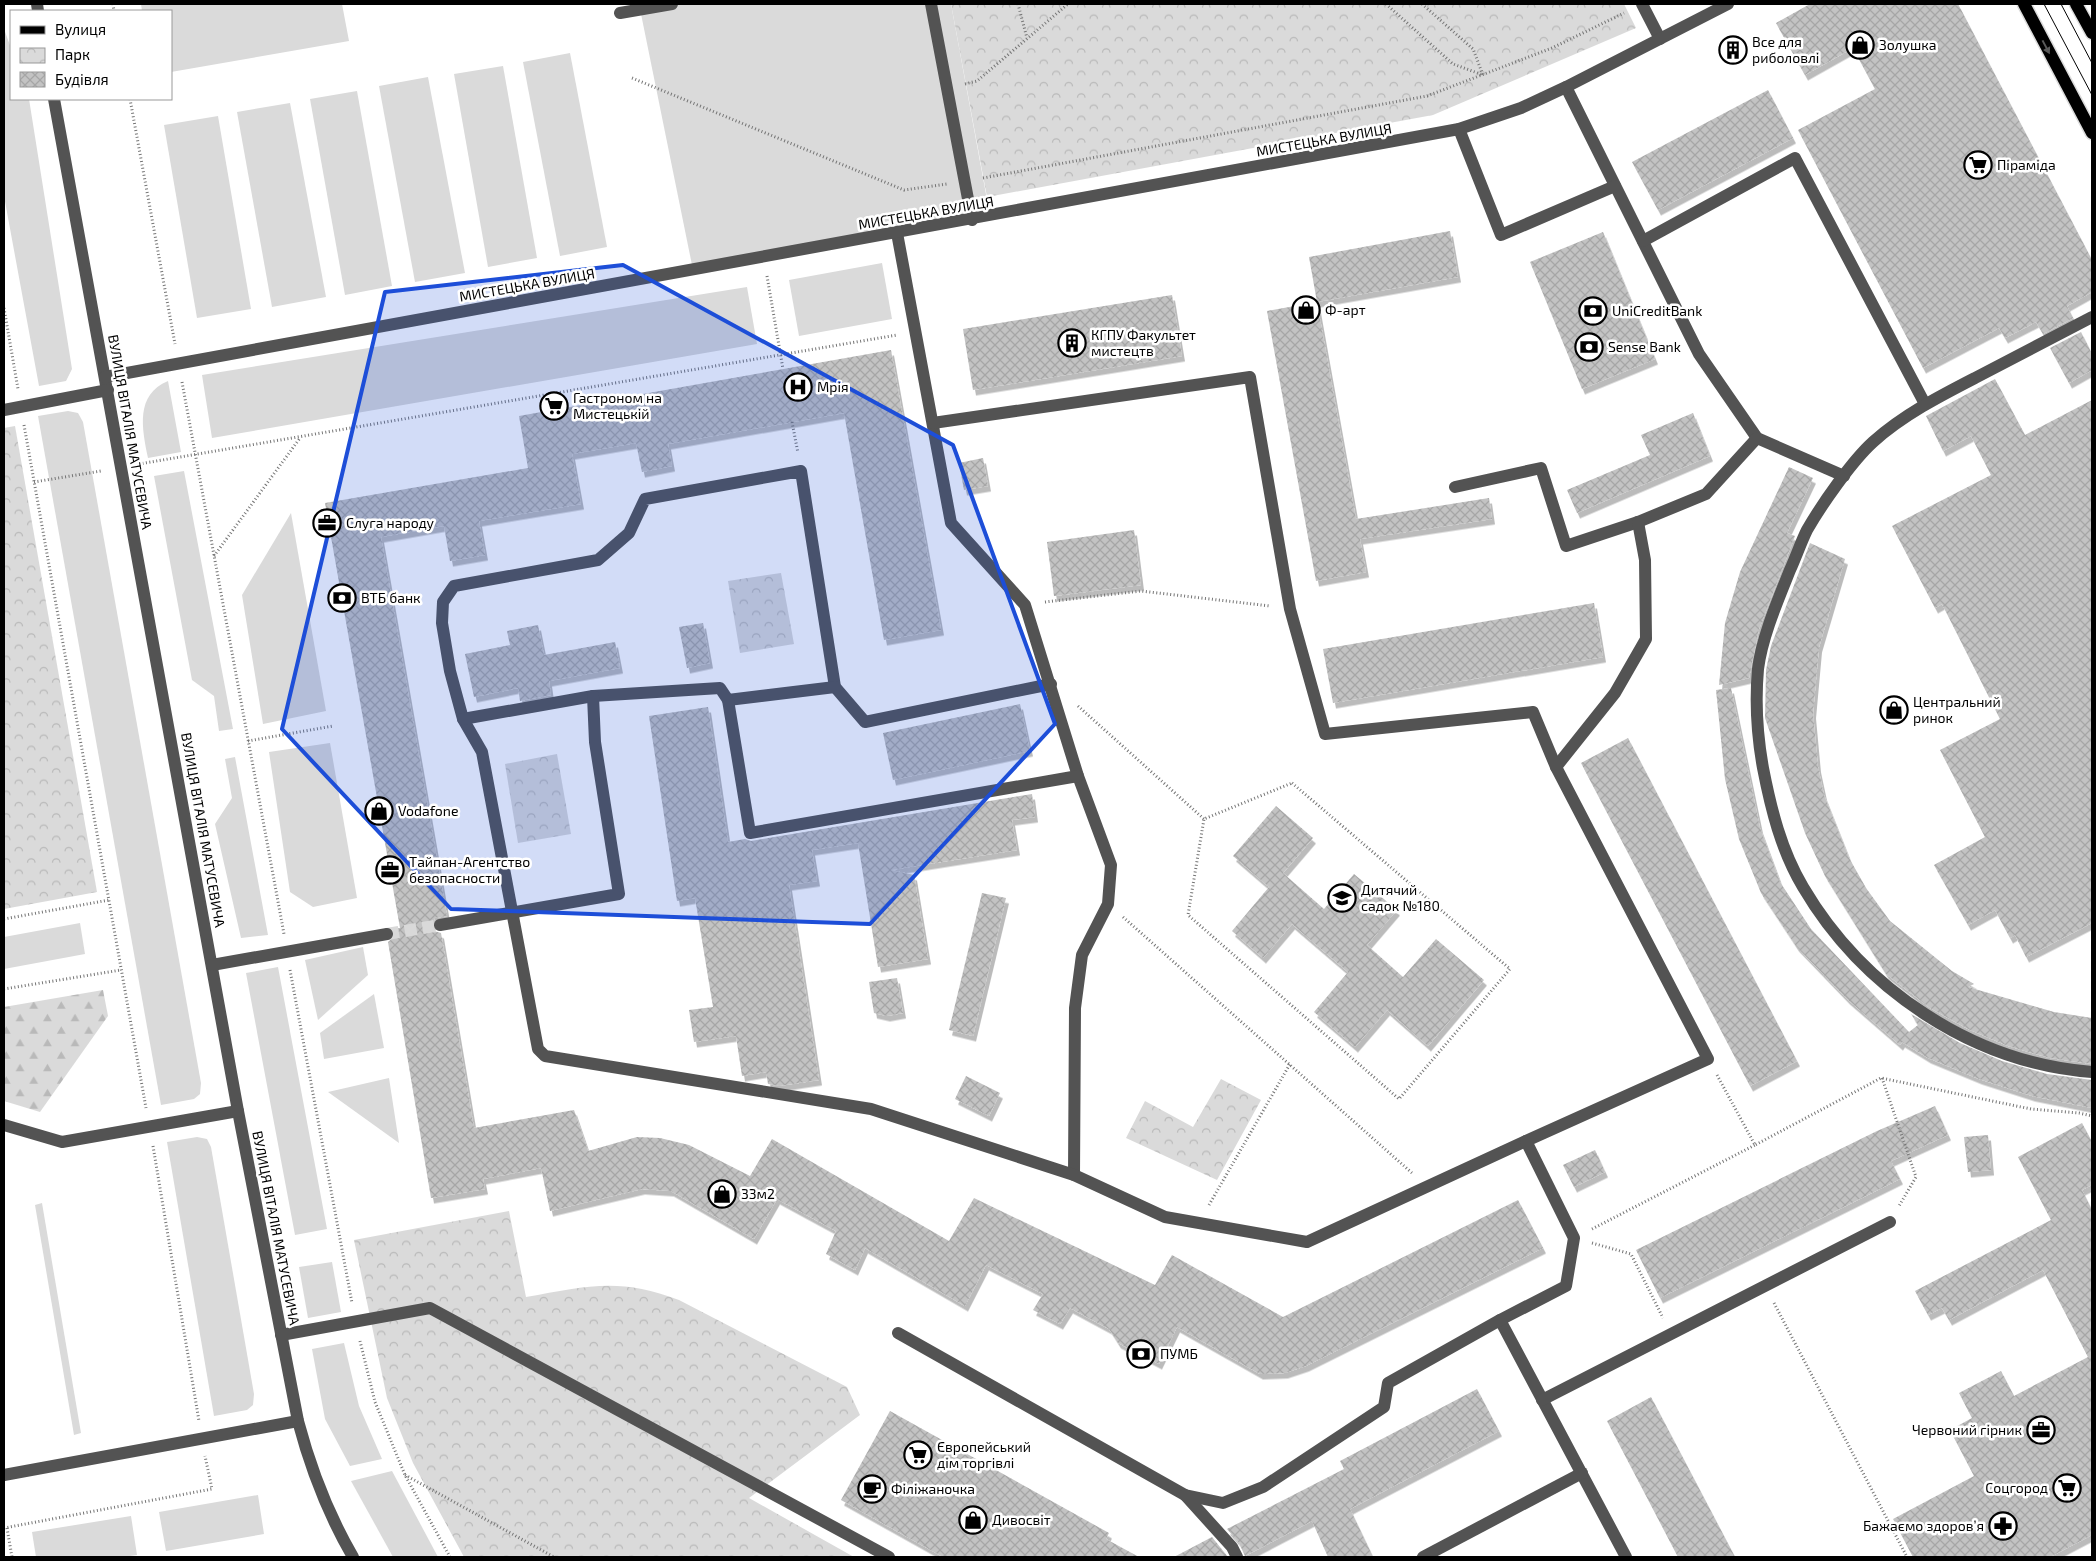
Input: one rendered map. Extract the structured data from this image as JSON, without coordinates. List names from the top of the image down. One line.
{"streets":{"street":["МИСТЕЦЬКА ВУЛИЦЯ","ВУЛИЦЯ ВІТАЛІЯ МАТУСЕВИЧА"]},"crossings":[["МИСТЕЦЬКА ВУЛИЦЯ","ВУЛИЦЯ ВІТАЛІЯ МАТУСЕВИЧА"]],"places":{"shop":["Золушка","Ф-арт","Центральний ринок","Vodafone","33м2","Дивосвіт"],"building":["Все для риболовлі","КГПУ Факультет мистецтв"],"supermarket":["Піраміда","Гастроном на Мистецькій","Європейський дім торгівлі","Соцгород"],"bank":["UniCreditBank","Sense Bank","ВТБ банк","ПУМБ"],"hospital":["Мрія"],"office":["Слуга народу","Тайпан-Агентство безопасности","Червоний гірник"],"school or university":["Дитячий садок №180"],"cafe":["Філіжаночка"],"pharmacy":["Бажаємо здоровʼя"]},"legend":["Вулиця","Парк","Будівля"]}
